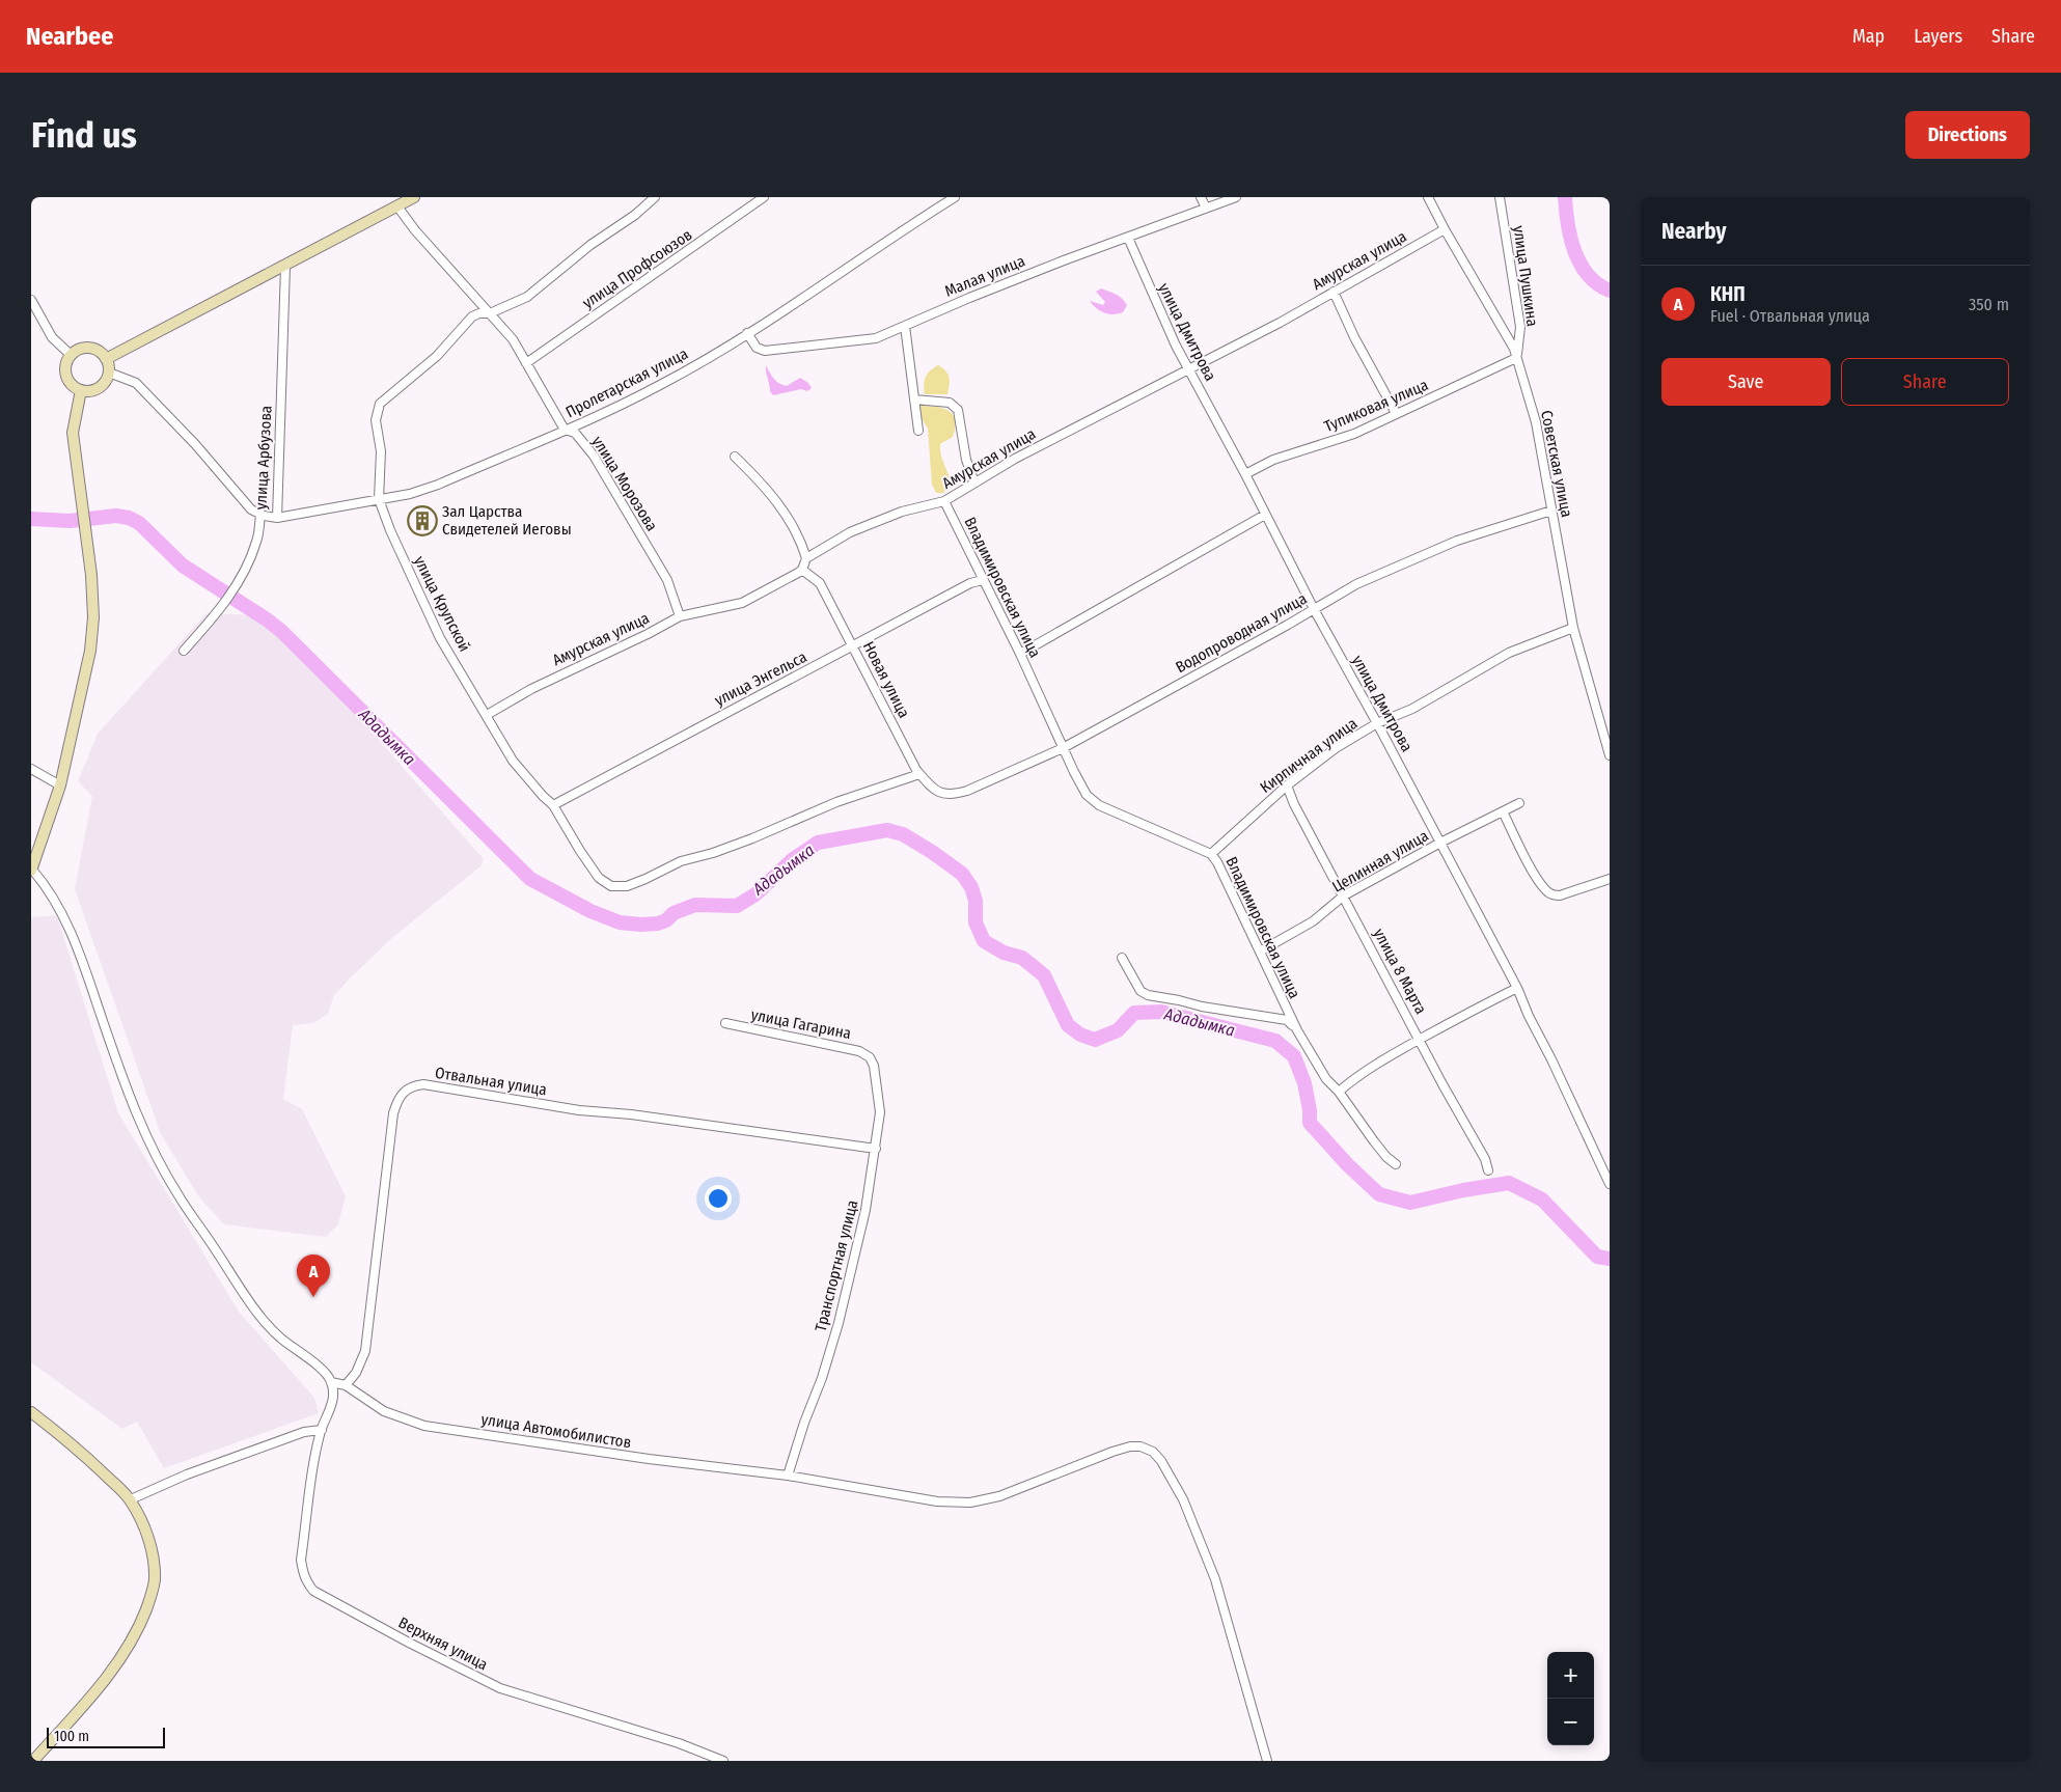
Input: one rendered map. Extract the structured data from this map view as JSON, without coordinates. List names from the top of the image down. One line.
{"streets":{"street":["Амурская улица","улица Профсоюзов","Малая улица","улица Пушкина","улица Дмитрова","Пролетарская улица","Тупиковая улица","улица Арбузова","Советская улица","улица Морозова","Владимировская улица","улица Крупской","Водопроводная улица","улица Энгельса","Новая улица","Кирпичная улица","Целинная улица","улица 8 Марта","улица Гагарина","Отвальная улица","Транспортная улица","улица Автомобилистов","Верхняя улица"]},"crossings":[["Амурская улица","улица Дмитрова"],["Амурская улица","Советская улица"],["Амурская улица","улица Морозова"],["Амурская улица","Владимировская улица"],["Амурская улица","улица Крупской"],["Амурская улица","Новая улица"],["улица Профсоюзов","улица Морозова"],["Малая улица","улица Дмитрова"],["Малая улица","Пролетарская улица"],["улица Пушкина","Тупиковая улица"],["улица Пушкина","Советская улица"],["улица Дмитрова","Тупиковая улица"],["улица Дмитрова","Водопроводная улица"],["улица Дмитрова","Кирпичная улица"],["улица Дмитрова","Целинная улица"],["Пролетарская улица","улица Арбузова"],["Пролетарская улица","улица Морозова"],["Пролетарская улица","улица Крупской"],["Тупиковая улица","Советская улица"],["Советская улица","Водопроводная улица"],["Советская улица","Кирпичная улица"],["улица Морозова","улица Крупской"],["Владимировская улица","Водопроводная улица"],["Владимировская улица","улица Энгельса"],["Владимировская улица","Кирпичная улица"],["Владимировская улица","Целинная улица"],["улица Крупской","улица Энгельса"],["улица Крупской","Новая улица"],["Водопроводная улица","Новая улица"],["улица Энгельса","Новая улица"],["Кирпичная улица","улица 8 Марта"],["Целинная улица","улица 8 Марта"],["улица Гагарина","Транспортная улица"],["Отвальная улица","Транспортная улица"],["Отвальная улица","улица Автомобилистов"],["Транспортная улица","улица Автомобилистов"],["улица Автомобилистов","Верхняя улица"]],"water":["Ададымка"],"places":{"building":["Зал Царства Свидетелей Иеговы"]},"scale_bar":"100 m","page":{"header":"Nearbee","nav":["Map","Layers","Share"],"buttons":["Directions",["Save","Share"]],"title":"Find us","heading":"Nearby","list":[{"mark":"A","name":"КНП","note":"Fuel · Отвальная улица","value":"350 m"}],"pins":"A","map_buttons":["+","−"],"scale":"100 m"}}
